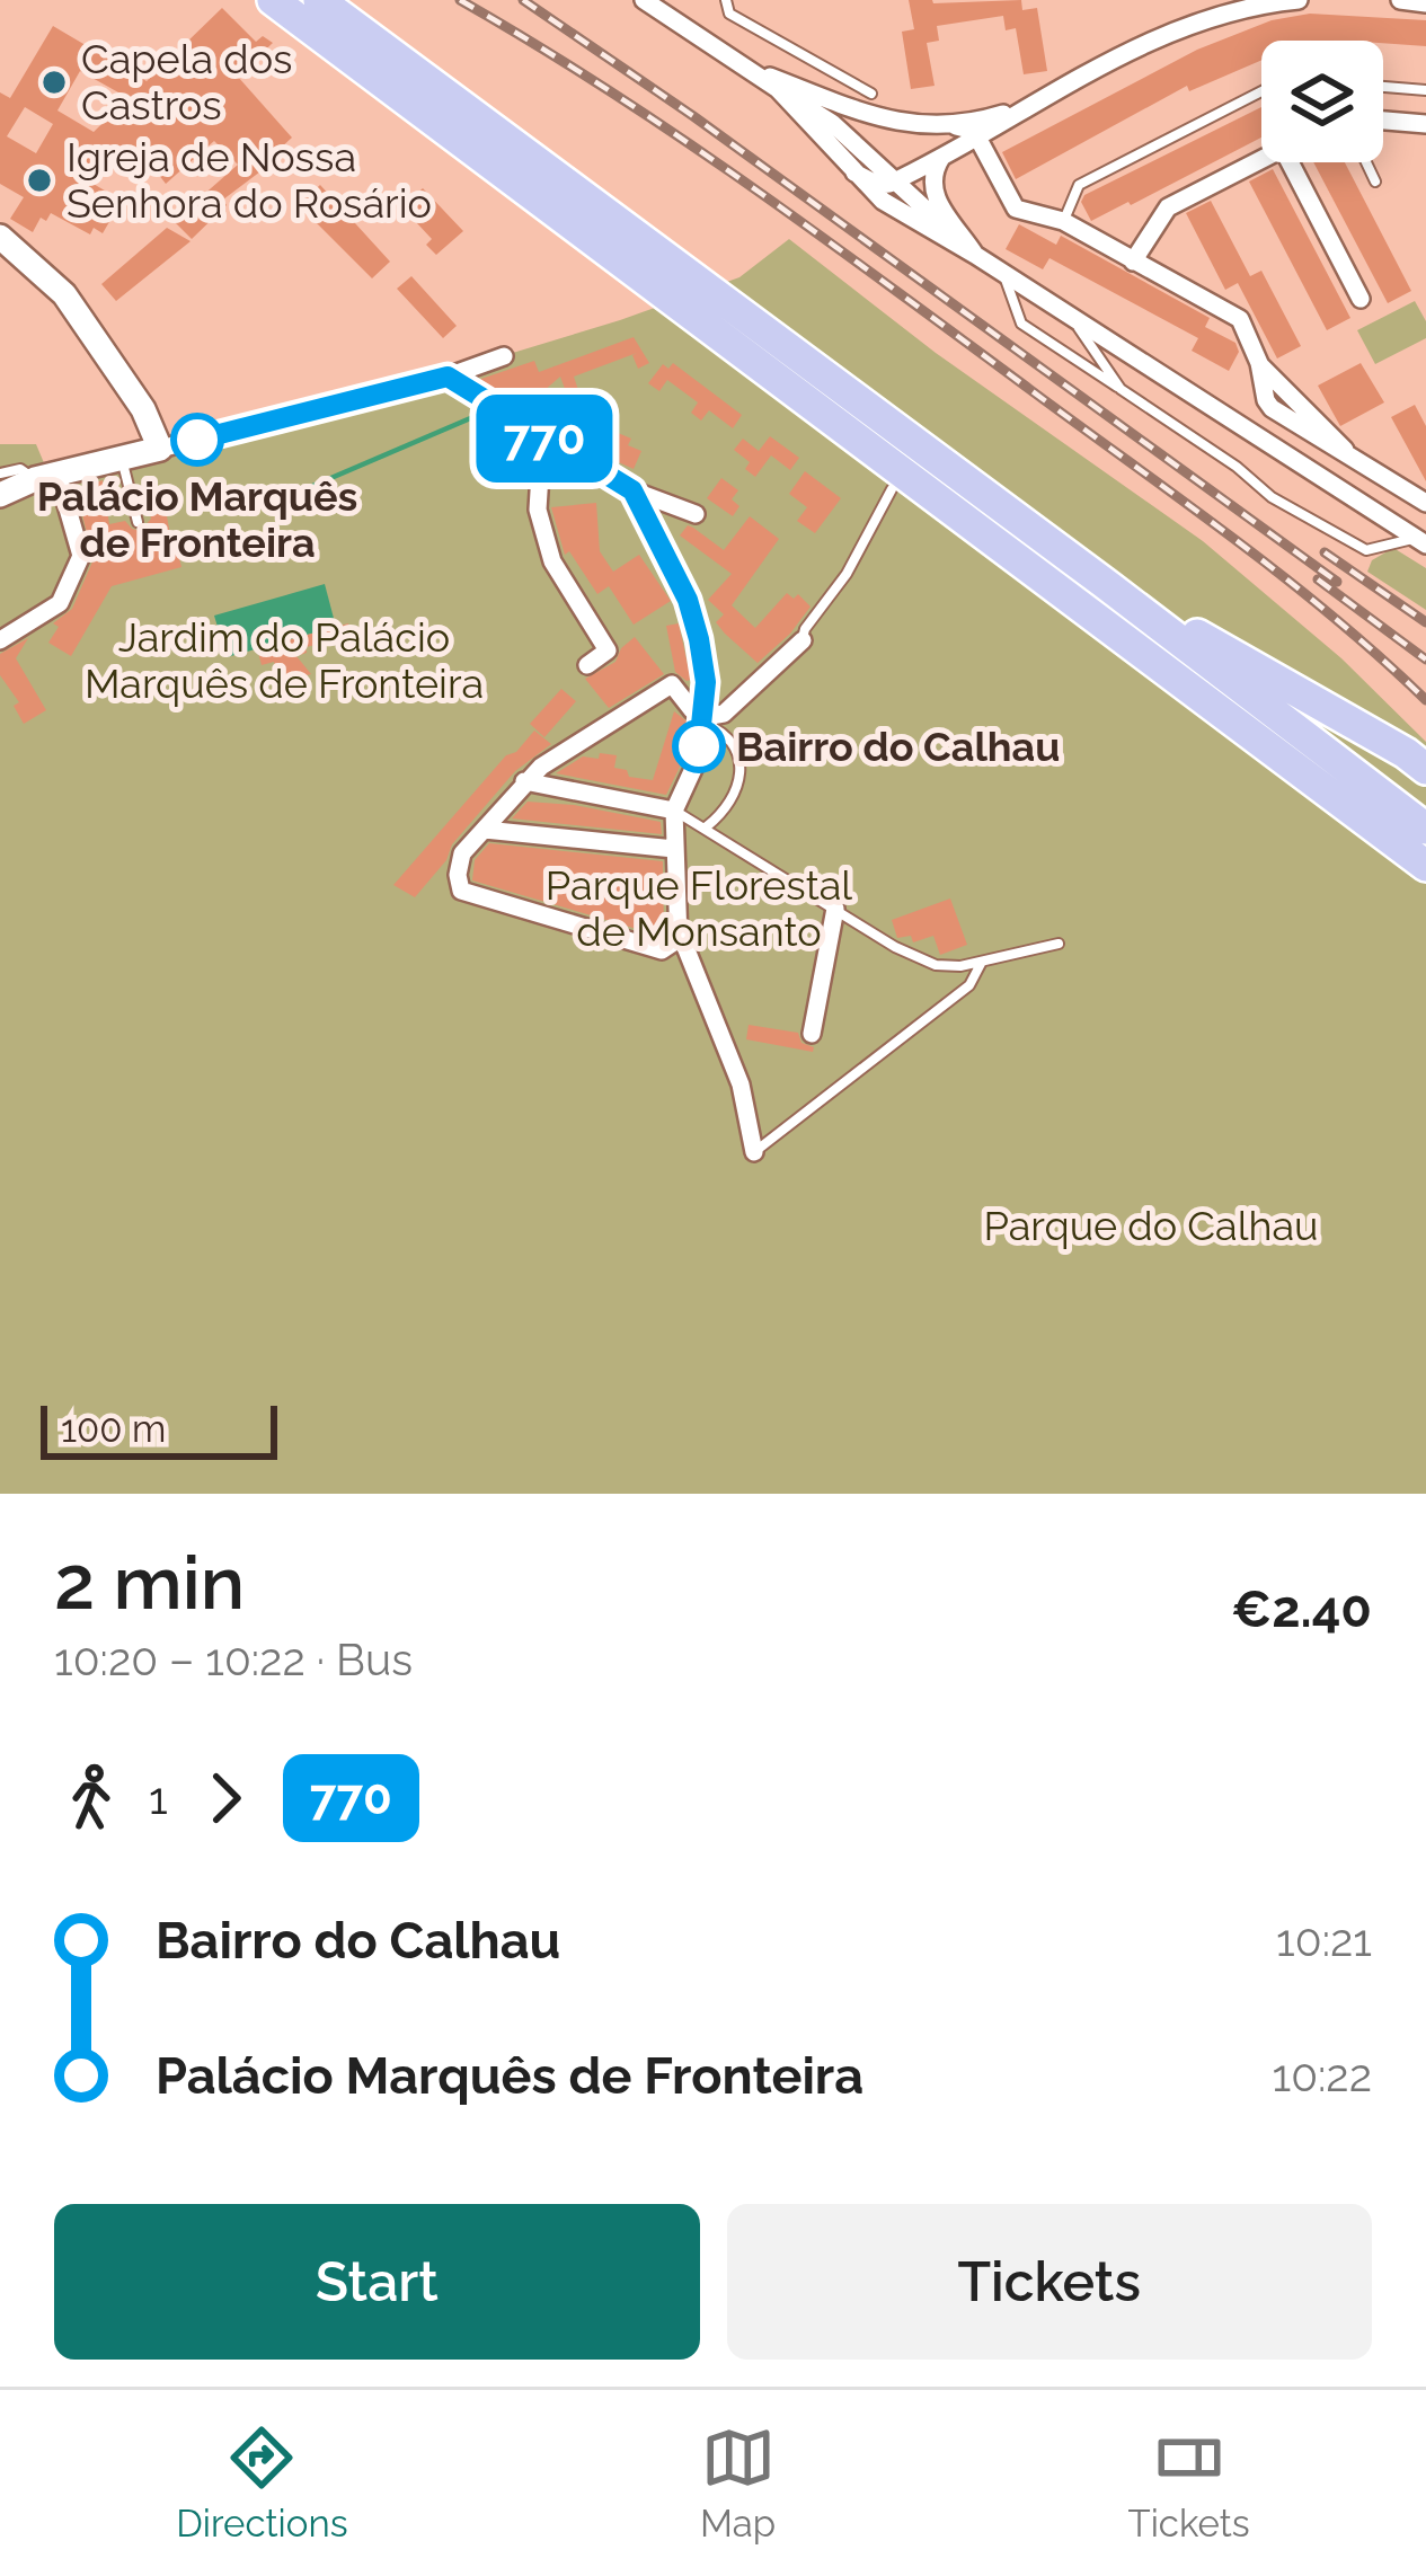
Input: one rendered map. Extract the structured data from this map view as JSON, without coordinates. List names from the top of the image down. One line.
{"parks":["Jardim do Palácio Marquês de Fronteira","Parque Florestal de Monsanto","Parque do Calhau"],"places":["Capela dos Castros","Igreja de Nossa Senhora do Rosário","Palácio Marquês de Fronteira","Bairro do Calhau"],"lines":["bus line 770"],"scale_bar":"100 m","page":{"on_map":"770","scale":"100 m","heading":["2 min","10:20 – 10:22 · Bus","€2.40"],"legs":["1","770"],"list":[{"name":"Bairro do Calhau","value":"10:21"},{"name":"Palácio Marquês de Fronteira","value":"10:22"}],"buttons":["Start","Tickets"],"tabs":["Directions","Map","Tickets"]}}
